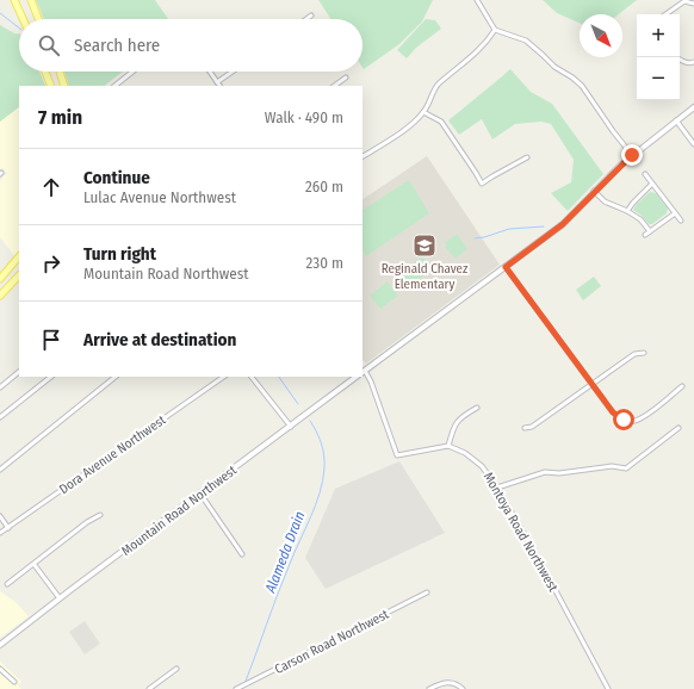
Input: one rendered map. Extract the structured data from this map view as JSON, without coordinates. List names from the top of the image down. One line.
{"streets":{"street":["Dora Avenue Northwest","Mountain Road Northwest","Montoya Road Northwest","Carson Road Northwest"]},"water":["Alameda Drain"],"places":{"school or university":["Reginald Chavez Elementary"]},"north":"bottom right","page":{"map_buttons":["+","−"],"search":"Search here","heading":["7 min","Walk · 490 m"],"list":[["Continue","Lulac Avenue Northwest","260 m"],["Turn right","Mountain Road Northwest","230 m"],"Arrive at destination"]}}
